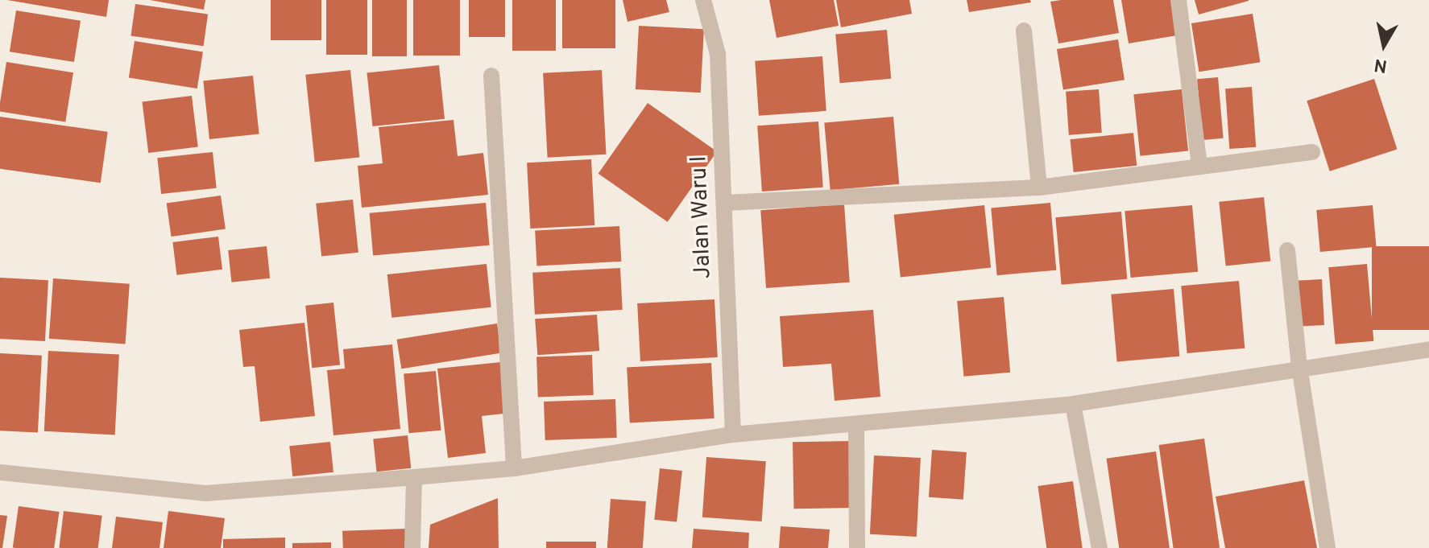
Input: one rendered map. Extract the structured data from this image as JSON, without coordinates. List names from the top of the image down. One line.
{"streets":{"street":["Jalan Waru I"]},"north":"bottom"}
